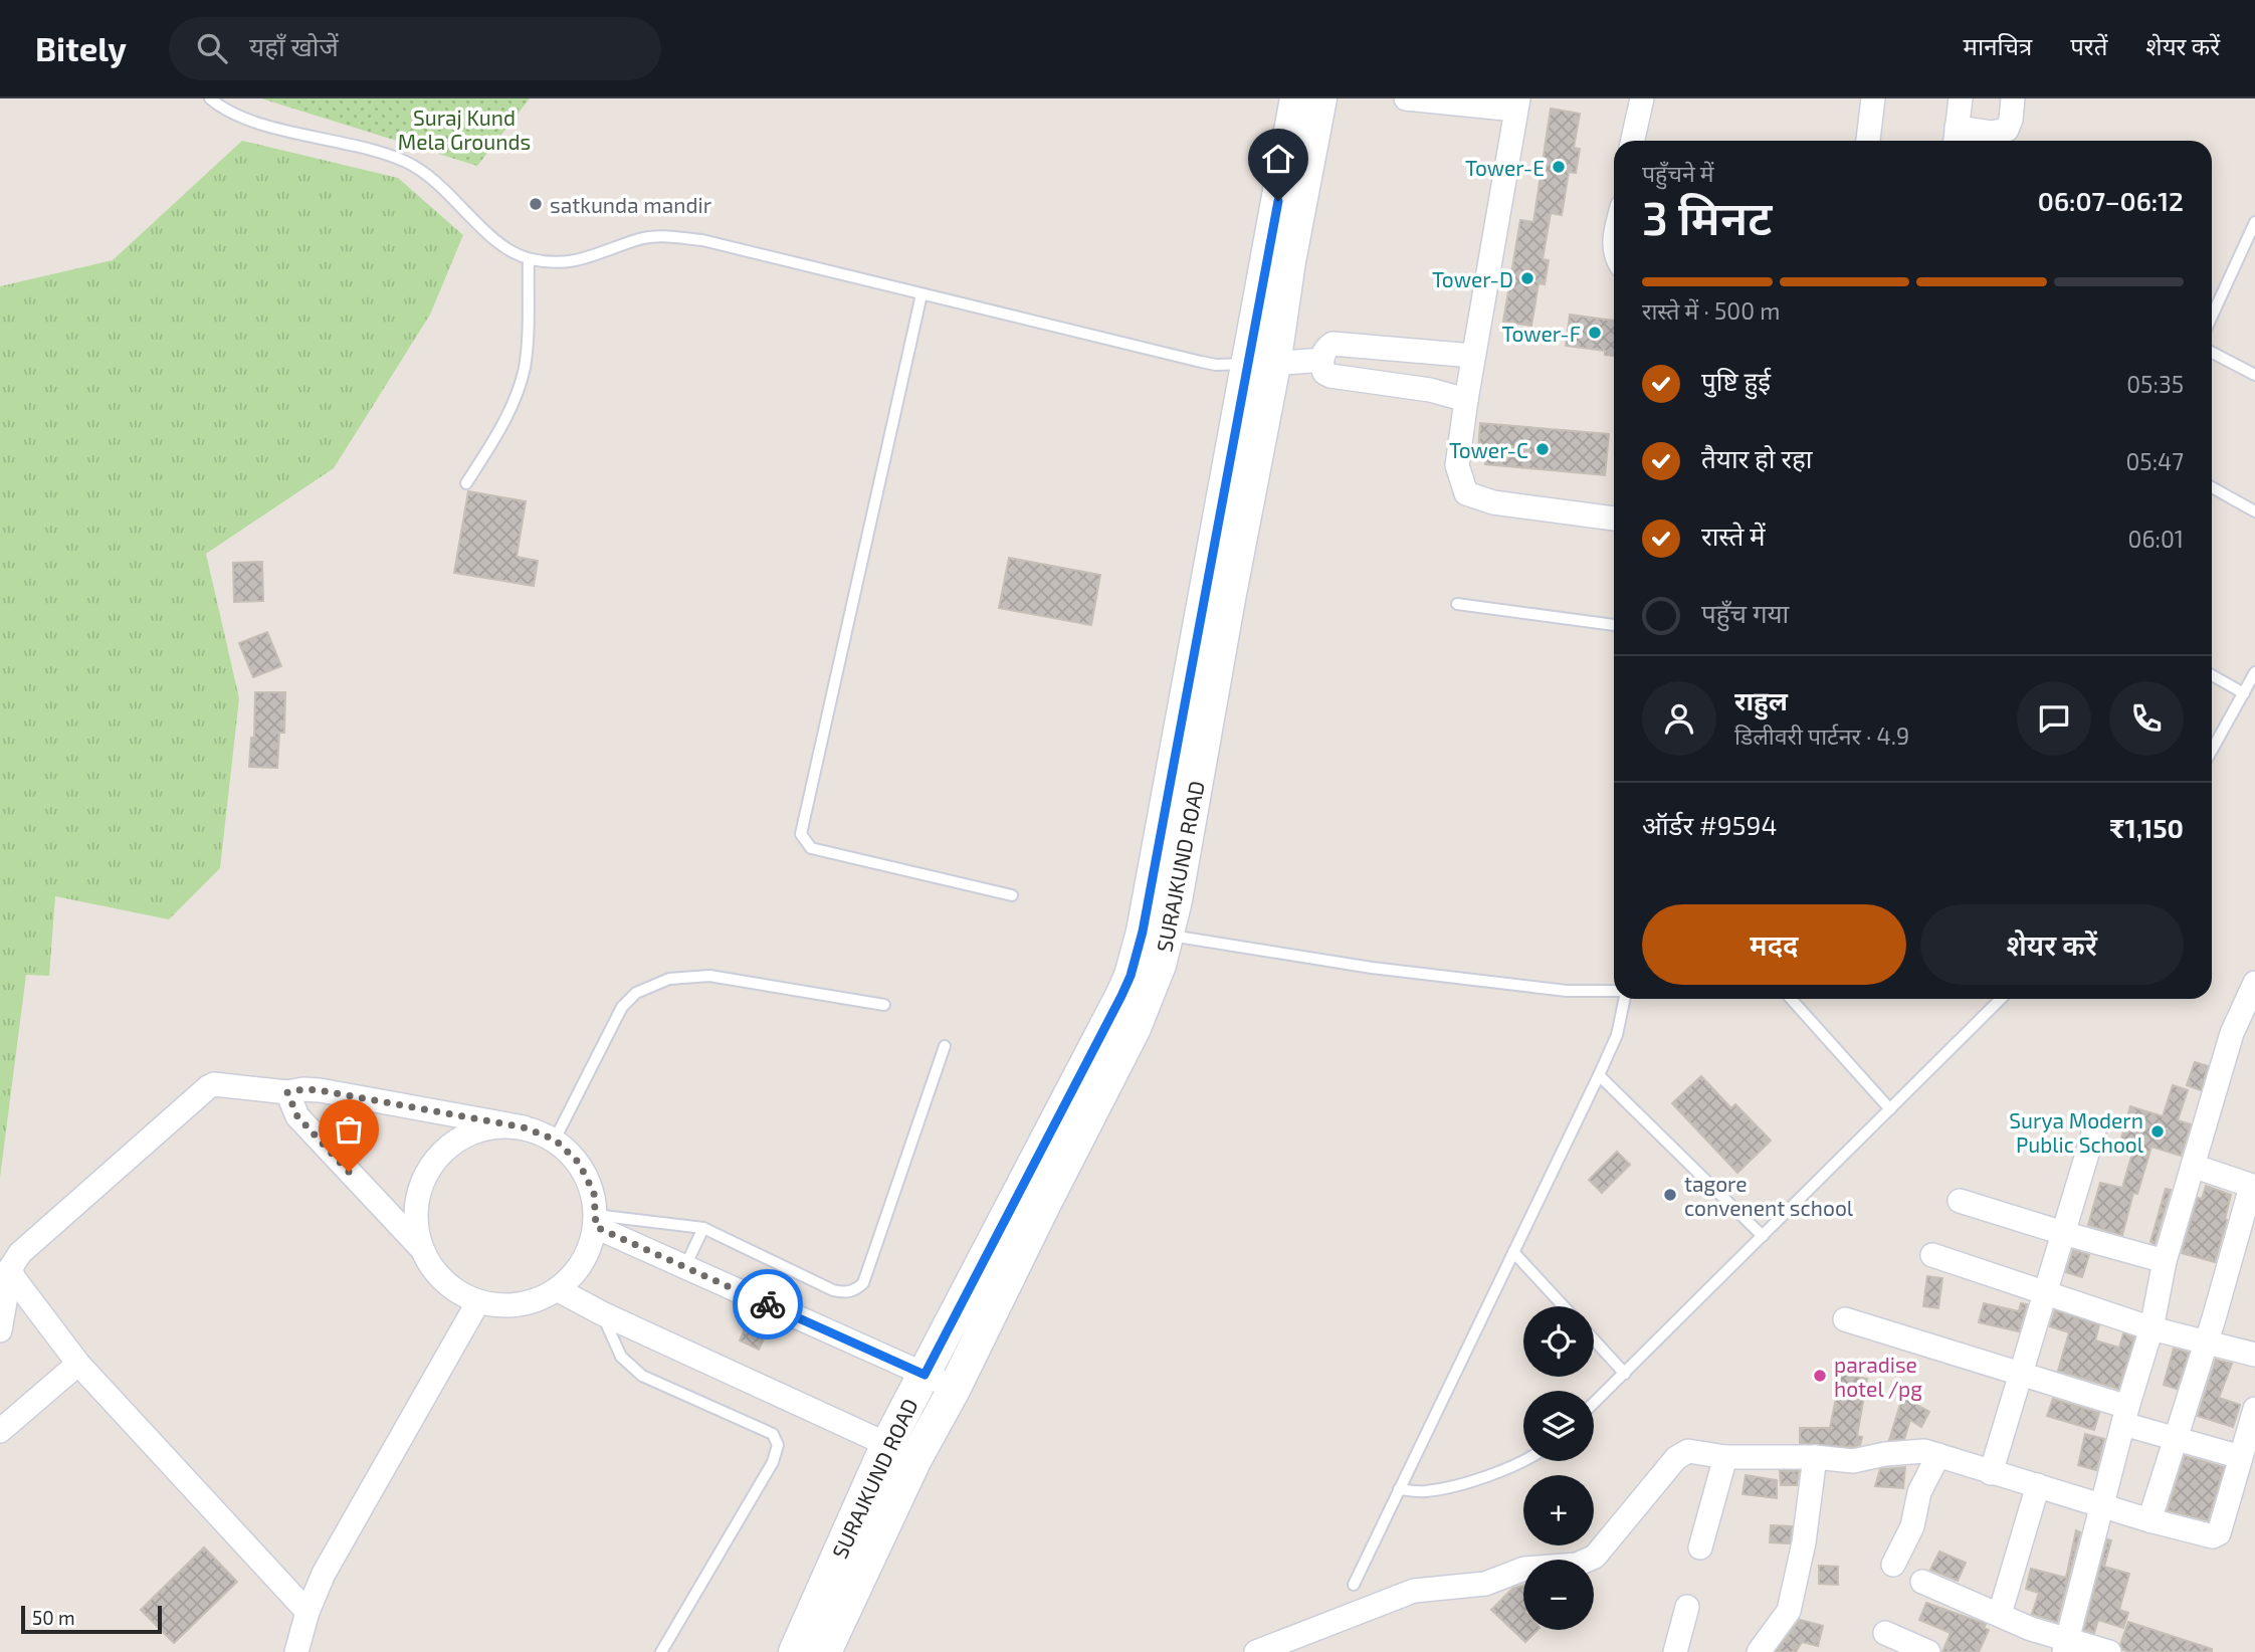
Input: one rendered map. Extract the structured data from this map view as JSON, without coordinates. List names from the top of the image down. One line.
{"streets":{"main road":["SURAJKUND ROAD"]},"parks":["Suraj Kund Mela Grounds"],"places":["Tower-E","satkunda mandir","Tower-D","Tower-F","Tower-C","Surya Modern Public School","tagore convenent school","paradise hotel /pg"],"scale_bar":"50 m","page":{"header":"Bitely","search":"यहाँ खोजें","nav":["मानचित्र","परतें","शेयर करें"],"heading":["3 मिनट","पहुँचने में","06:07–06:12"],"panel":["राहुल","डिलीवरी पार्टनर · 4.9","ऑर्डर #9594","₹1,150"],"bar":"रास्ते में · 500 m","list":[["पुष्टि हुई","05:35"],["तैयार हो रहा","05:47"],["रास्ते में","06:01"],"पहुँच गया"],"buttons":["मदद","शेयर करें"],"map_buttons":["+","−"],"scale":"50 m"}}
